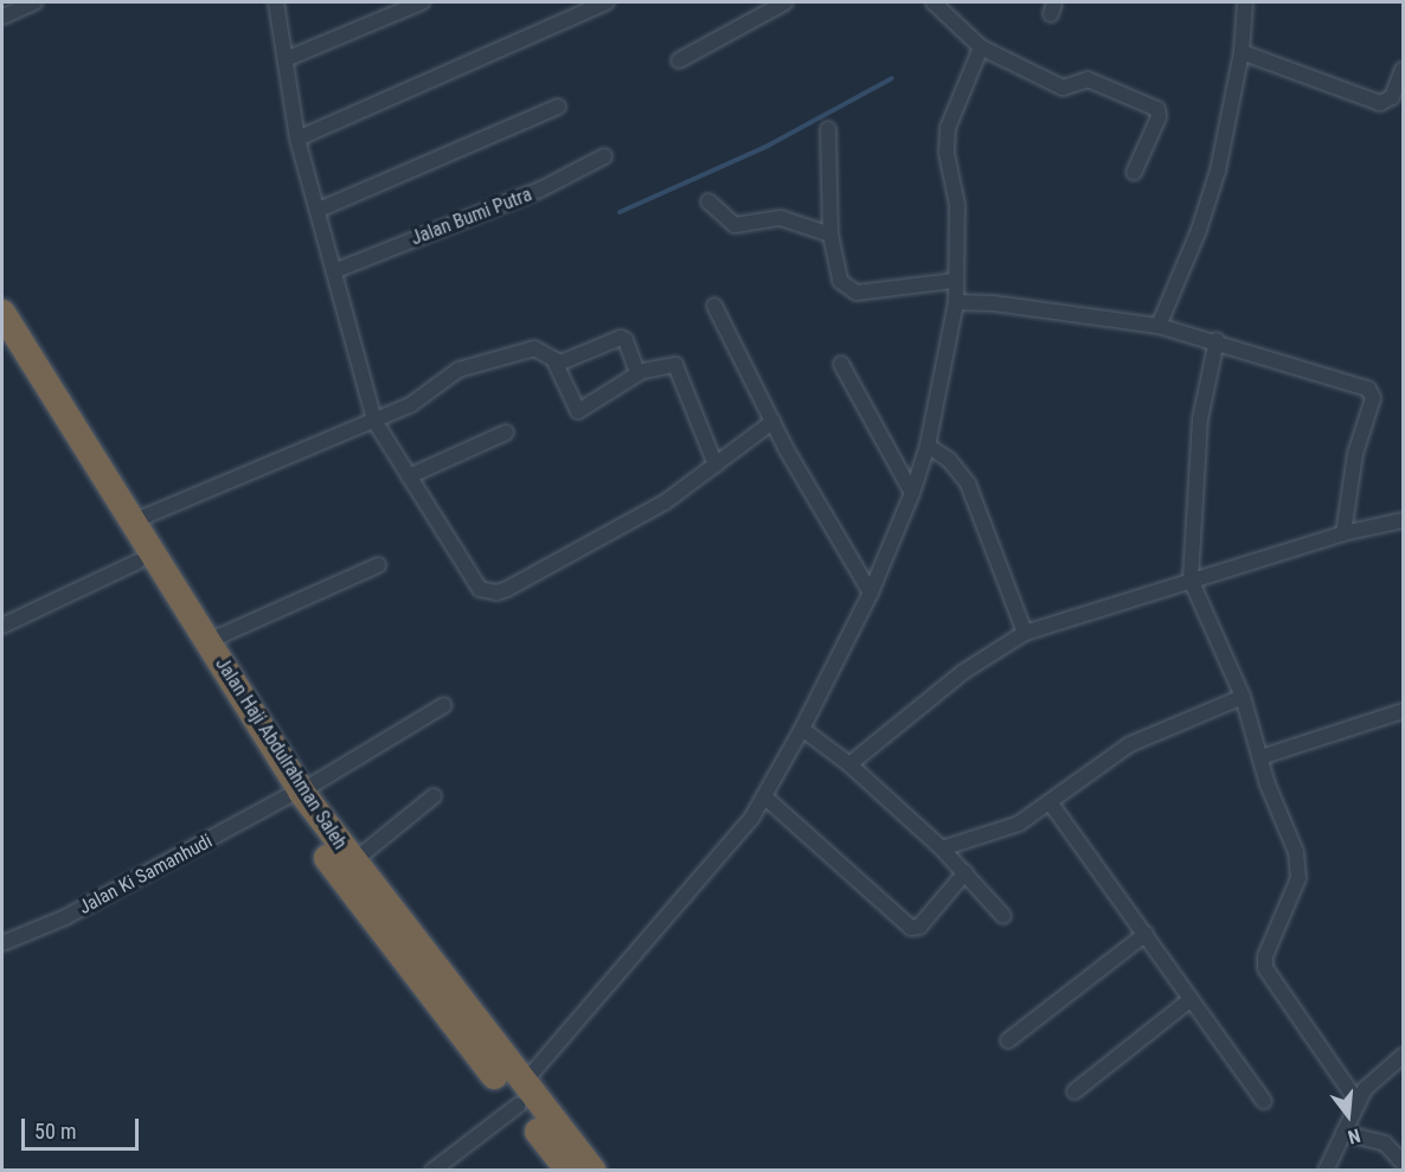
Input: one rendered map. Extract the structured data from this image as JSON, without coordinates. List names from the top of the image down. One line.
{"streets":{"highway":["Jalan Haji Abdulrahman Saleh"],"street":["Jalan Bumi Putra","Jalan Ki Samanhudi"]},"crossings":[["Jalan Haji Abdulrahman Saleh","Jalan Ki Samanhudi"]],"scale_bar":"50 m","north":"bottom"}
